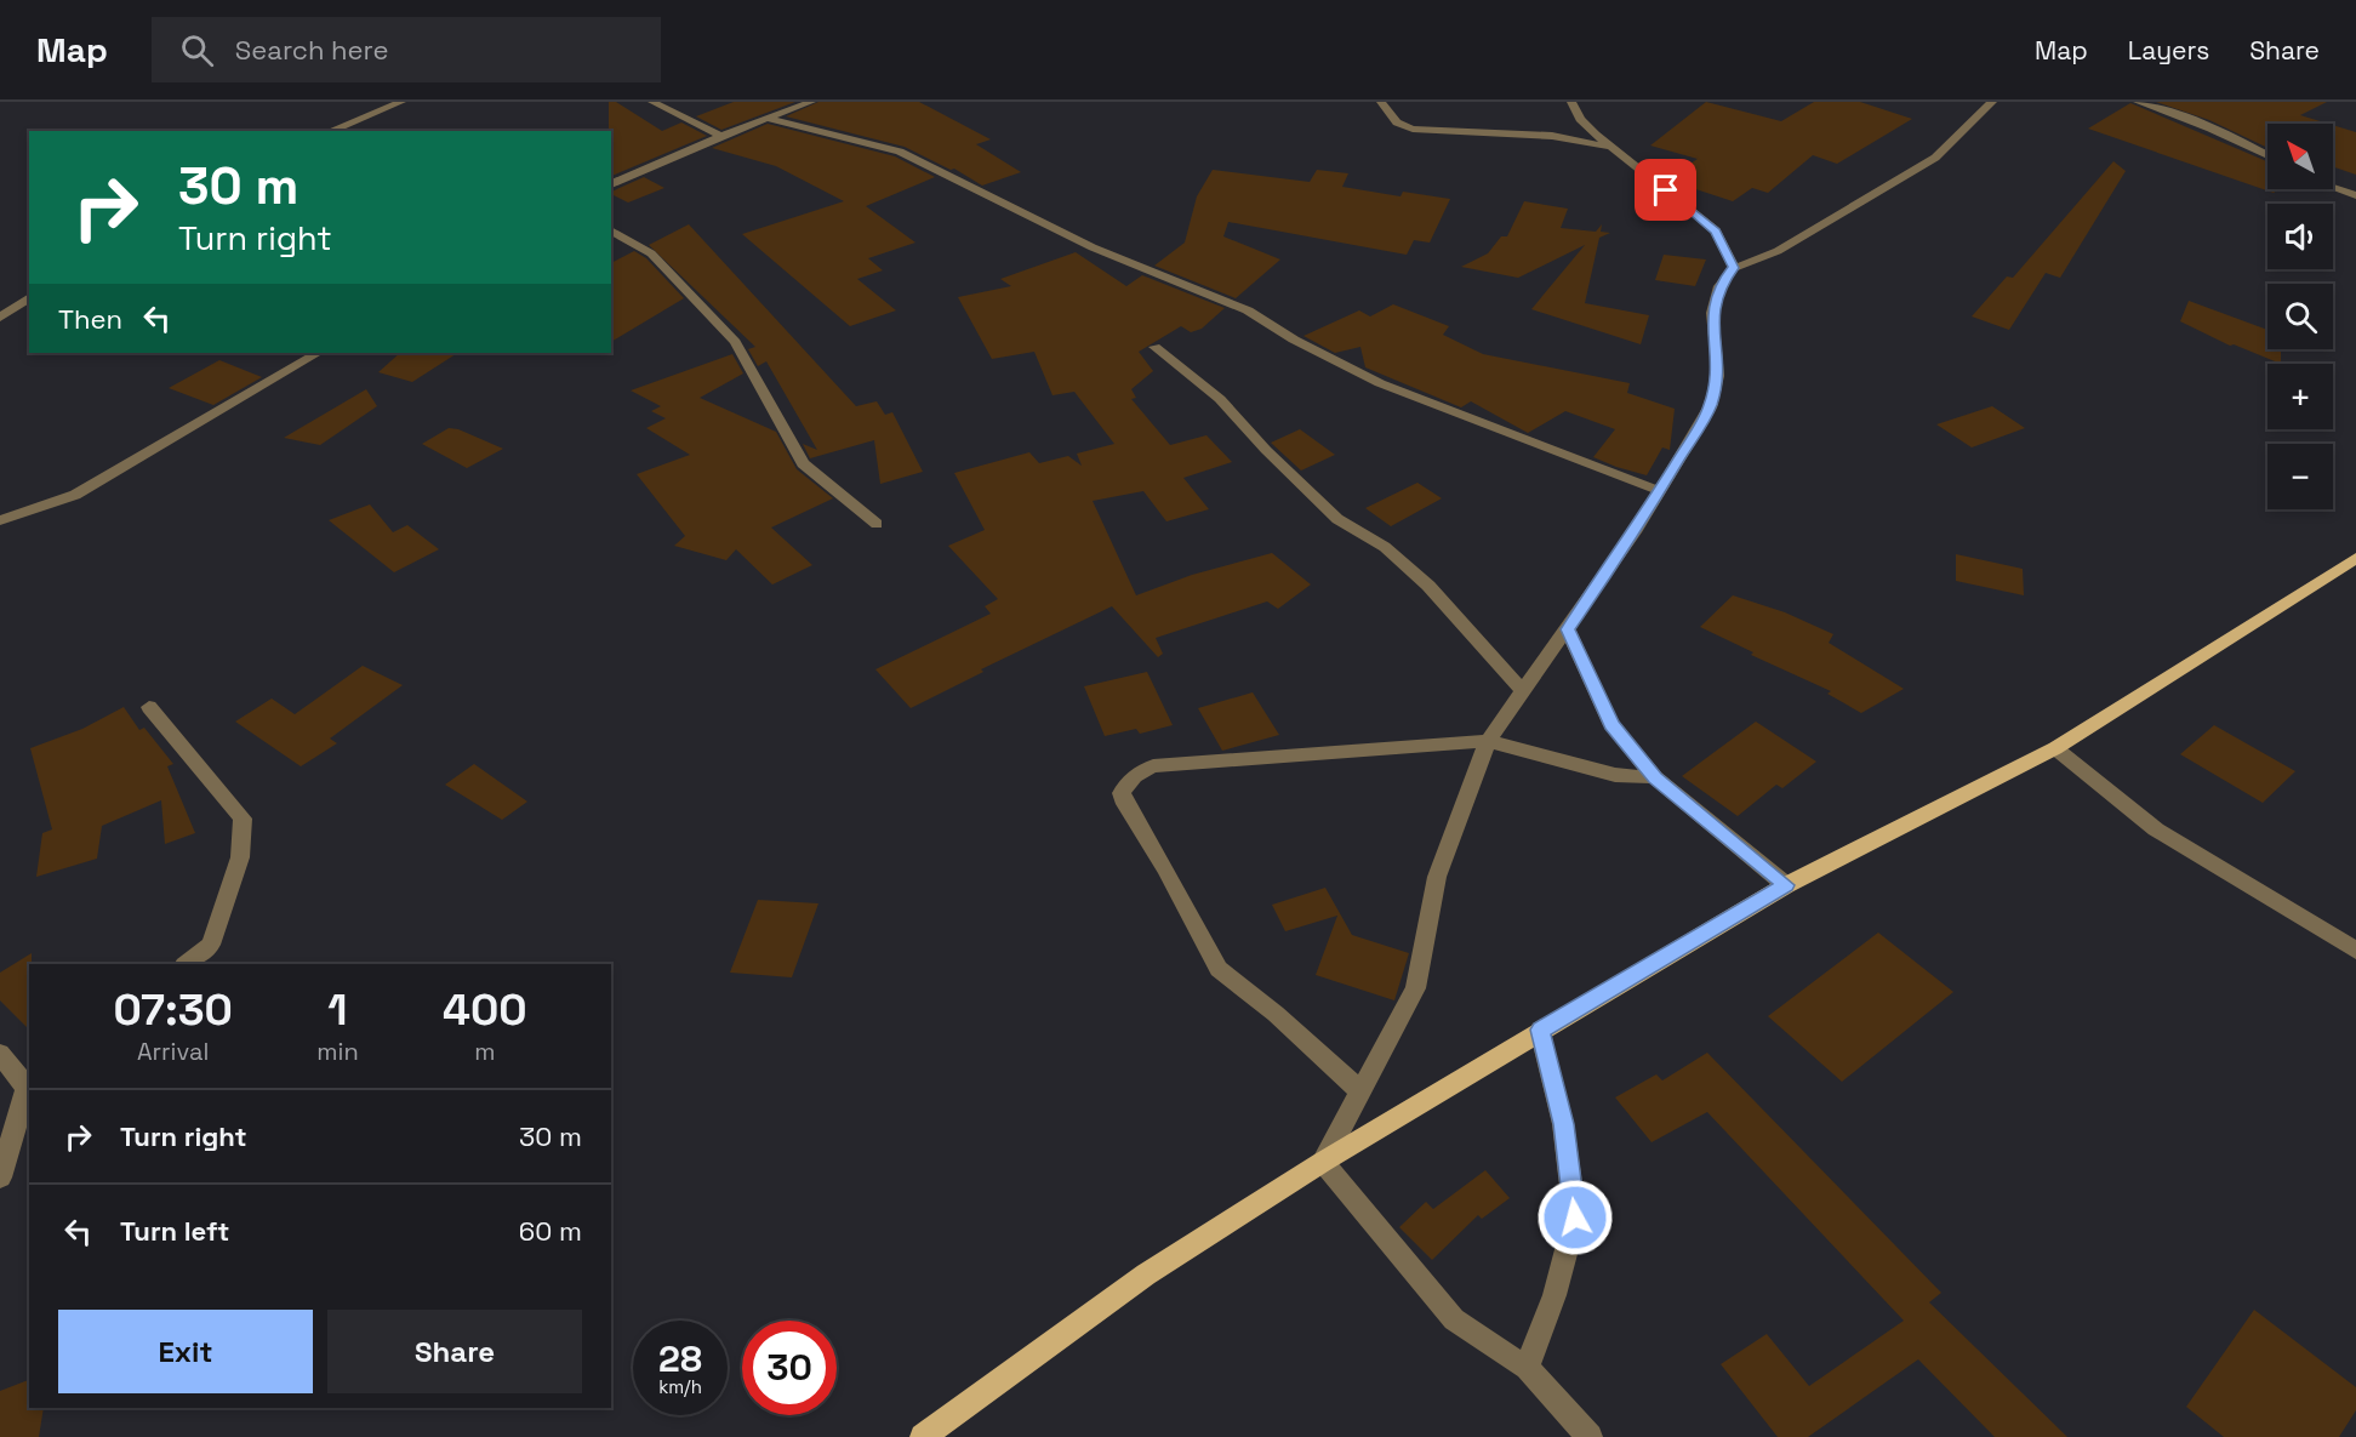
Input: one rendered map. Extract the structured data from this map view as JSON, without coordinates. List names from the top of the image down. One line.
{"north":"top left","page":{"header":"Map","search":"Search here","nav":["Map","Layers","Share"],"map_buttons":["+","−"],"turn":["30 m","Turn right"],"then":"Then","eta":["07:30","Arrival","1","min","400","m"],"list":[{"name":"Turn right","value":"30 m"},{"name":"Turn left","value":"60 m"}],"buttons":["Exit","Share"],"speed":"28 km/h","limit":"30"}}
